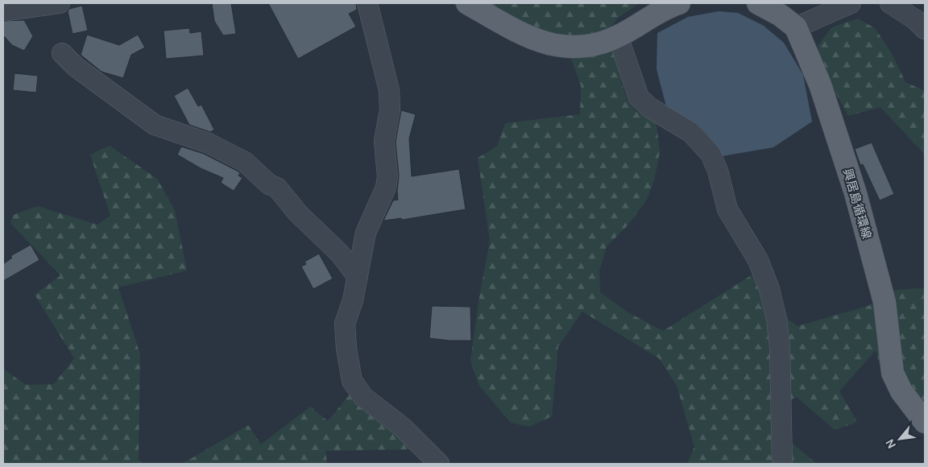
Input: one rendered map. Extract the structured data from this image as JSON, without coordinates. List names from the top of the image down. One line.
{"streets":{"main road":["興居島循環線"]},"north":"bottom left"}
